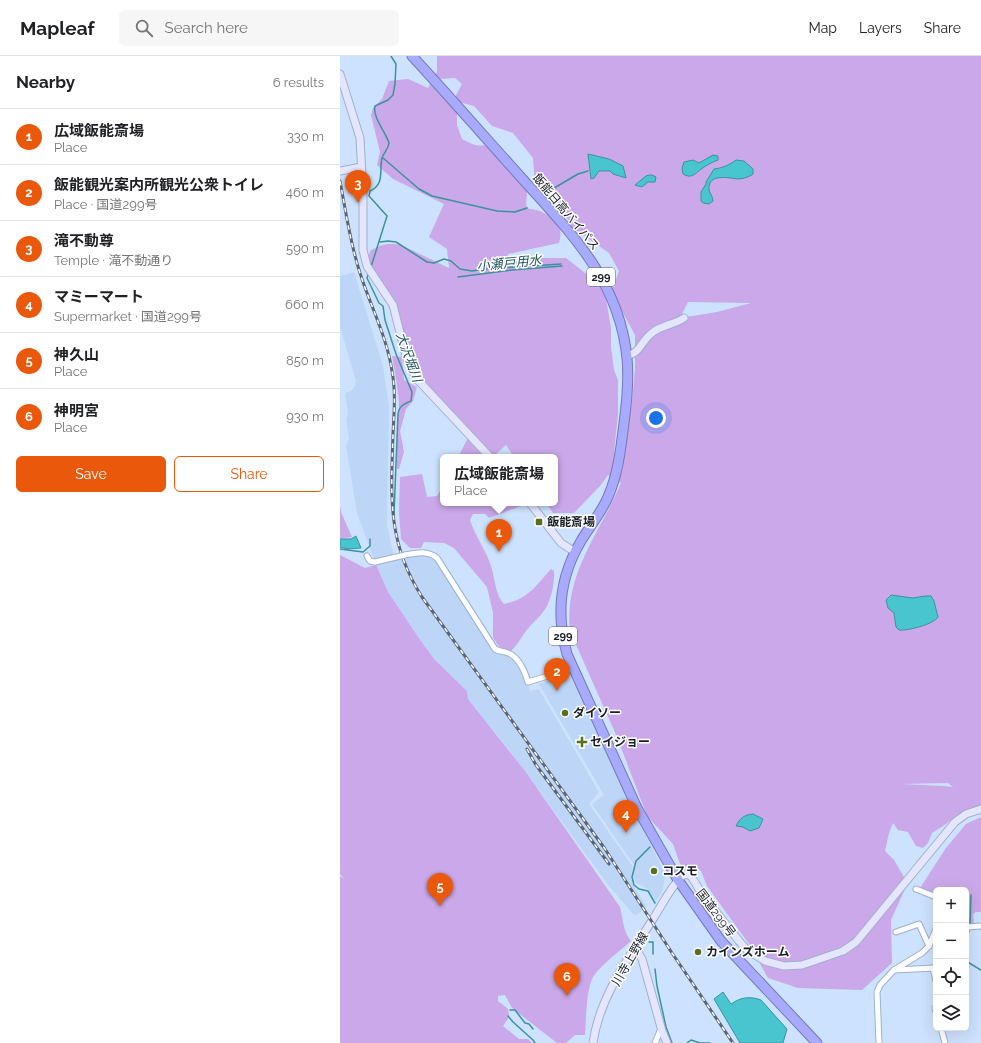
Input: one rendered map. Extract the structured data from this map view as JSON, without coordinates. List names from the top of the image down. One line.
{"streets":{"highway":["飯能日高バイパス","299","国道299号"],"street":["川寺上野線"]},"crossings":[["飯能日高バイパス","国道299号"],["国道299号","川寺上野線"]],"water":["小瀬戸用水","大沢堀川"],"places":{"transit":["飯能斎場"],"other":["ダイソー","コスモ","カインズホーム"],"health":["セイジョー"]},"page":{"header":"Mapleaf","search":"Search here","nav":["Map","Layers","Share"],"heading":["Nearby","6 results"],"list":[{"mark":"1","name":"広域飯能斎場","note":"Place","value":"330 m"},{"mark":"2","name":"飯能観光案内所観光公衆トイレ","note":"Place · 国道299号","value":"460 m"},{"mark":"3","name":"滝不動尊","note":"Temple · 滝不動通り","value":"590 m"},{"mark":"4","name":"マミーマート","note":"Supermarket · 国道299号","value":"660 m"},{"mark":"5","name":"神久山","note":"Place","value":"850 m"},{"mark":"6","name":"神明宮","note":"Place","value":"930 m"}],"pins":["3","1","2","4","5","6"],"buttons":["Save","Share"],"popup":["広域飯能斎場","Place"],"map_buttons":["+","−"]}}
